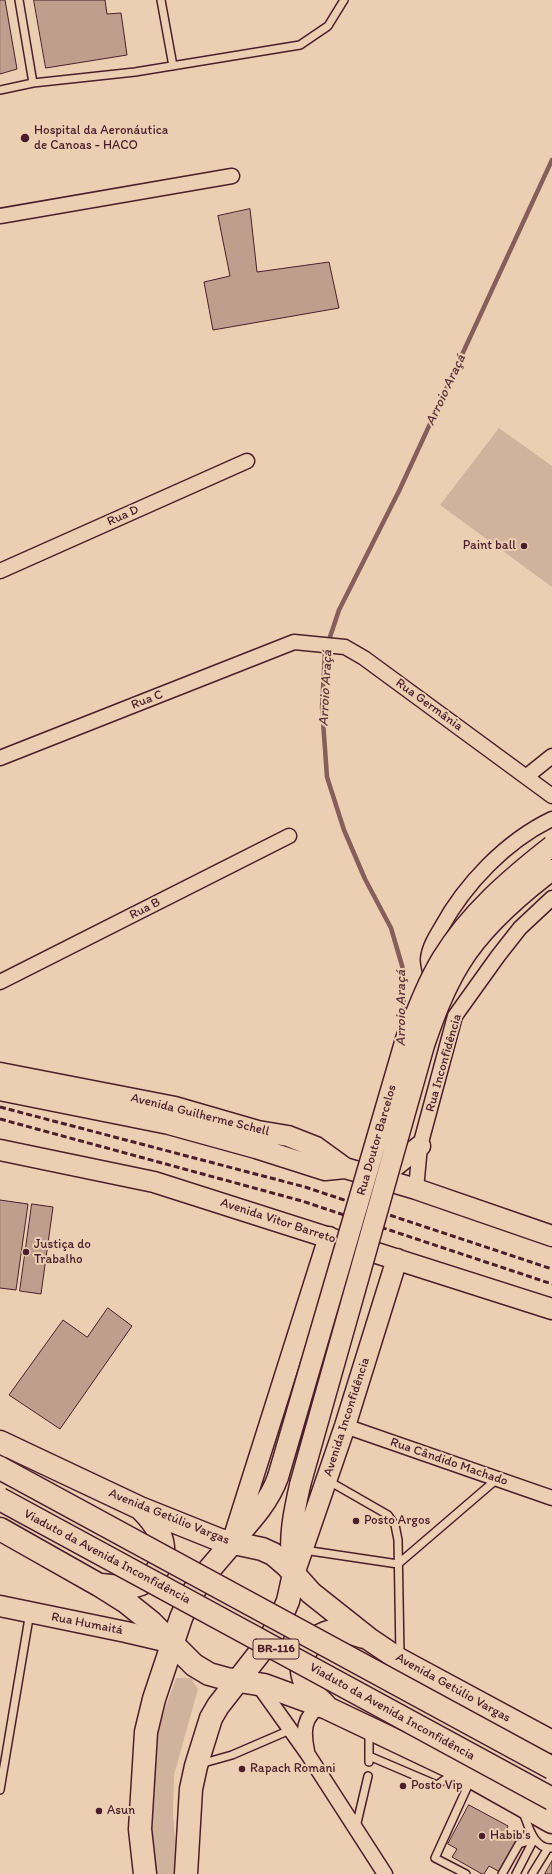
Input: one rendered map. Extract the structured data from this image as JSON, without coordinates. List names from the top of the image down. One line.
{"streets":{"main road":["Avenida Guilherme Schell","Rua Doutor Barcelos","Avenida Vitor Barreto","Avenida Inconfidência","Avenida Getúlio Vargas","Viaduto da Avenida Inconfidência","Rua Humaitá","BR-116"],"street":["Rua D","Rua C","Rua Germânia","Rua B","Rua Inconfidência","Rua Cândido Machado"]},"crossings":[["Rua C","Rua Germânia"],["Rua Inconfidência","Avenida Guilherme Schell"],["Rua Doutor Barcelos","Avenida Inconfidência"],["Rua Doutor Barcelos","Avenida Getúlio Vargas"],["Rua Doutor Barcelos","Rua Humaitá"],["Avenida Vitor Barreto","Avenida Inconfidência"],["Avenida Inconfidência","Rua Cândido Machado"],["Avenida Inconfidência","Avenida Getúlio Vargas"],["Avenida Inconfidência","Rua Humaitá"],["Avenida Getúlio Vargas","Rua Humaitá"]],"water":["Arroio Araçá"],"places":["Hospital da Aeronáutica de Canoas - HACO","Paint ball","Justiça do Trabalho","Posto Argos","Rapach Romani","Posto Vip","Asun","Habib's"]}
